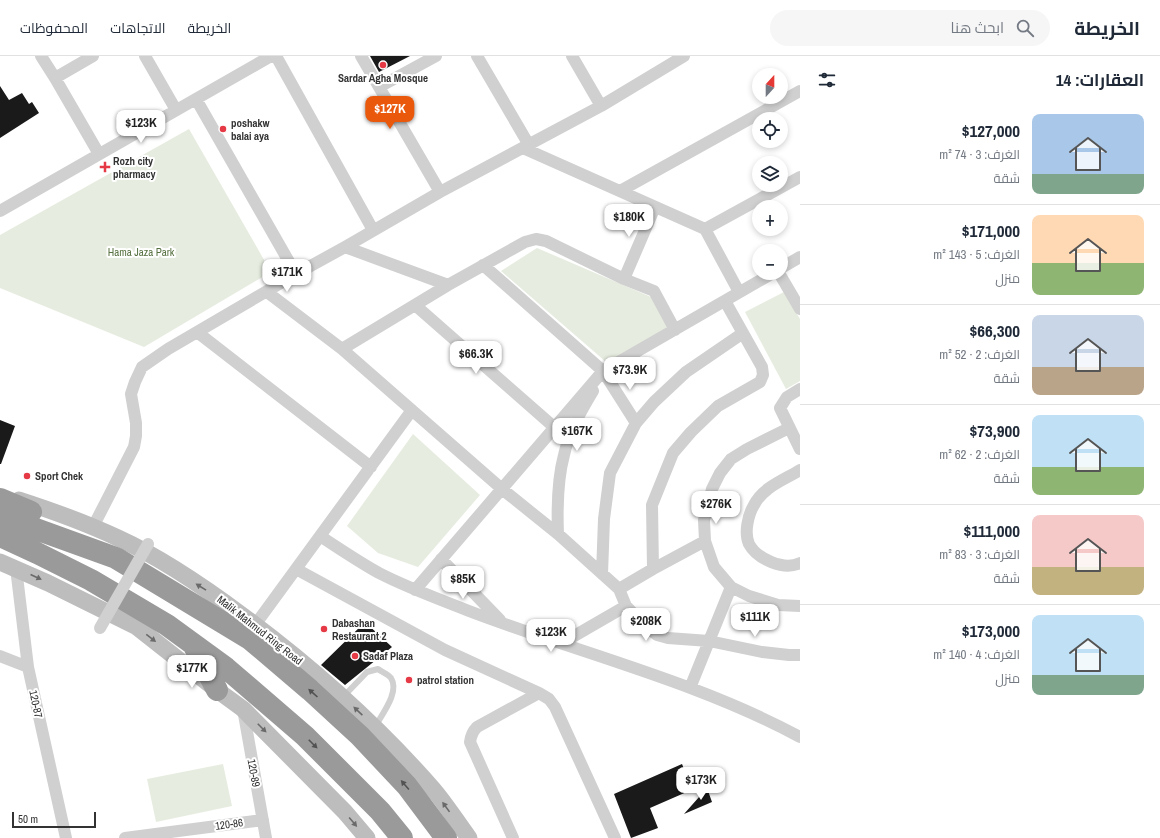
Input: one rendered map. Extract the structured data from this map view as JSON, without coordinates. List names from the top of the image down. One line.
{"streets":{"highway":["Malik Mahmud Ring Road"],"street":["120-87","120-89","120-86"]},"crossings":[["120-89","120-86"]],"parks":["Hama Jaza Park"],"places":{"other":["Sardar Agha Mosque","poshakw balai aya","Sport Chek","Dabashan Restaurant 2","Sadaf Plaza","patrol station"],"health":["Rozh city pharmacy"]},"scale_bar":"50 m","north":"top","page":{"header":"الخريطة","search":"ابحث هنا","nav":["الخريطة","الاتجاهات","المحفوظات"],"heading":"العقارات: 14","map_buttons":["+","−"],"price":["$127K","$123K","$180K","$171K","$66.3K","$73.9K","$167K","$276K","$85K","$111K","$208K","$123K","$177K","$173K"],"list":[{"name":"$127,000","note":"الغرف: 3 · 74 m² · شقة"},{"name":"$171,000","note":"الغرف: 5 · 143 m² · منزل"},{"name":"$66,300","note":"الغرف: 2 · 52 m² · شقة"},{"name":"$73,900","note":"الغرف: 2 · 62 m² · شقة"},{"name":"$111,000","note":"الغرف: 3 · 83 m² · شقة"},{"name":"$173,000","note":"الغرف: 4 · 140 m² · منزل"}],"scale":"50 m"}}
